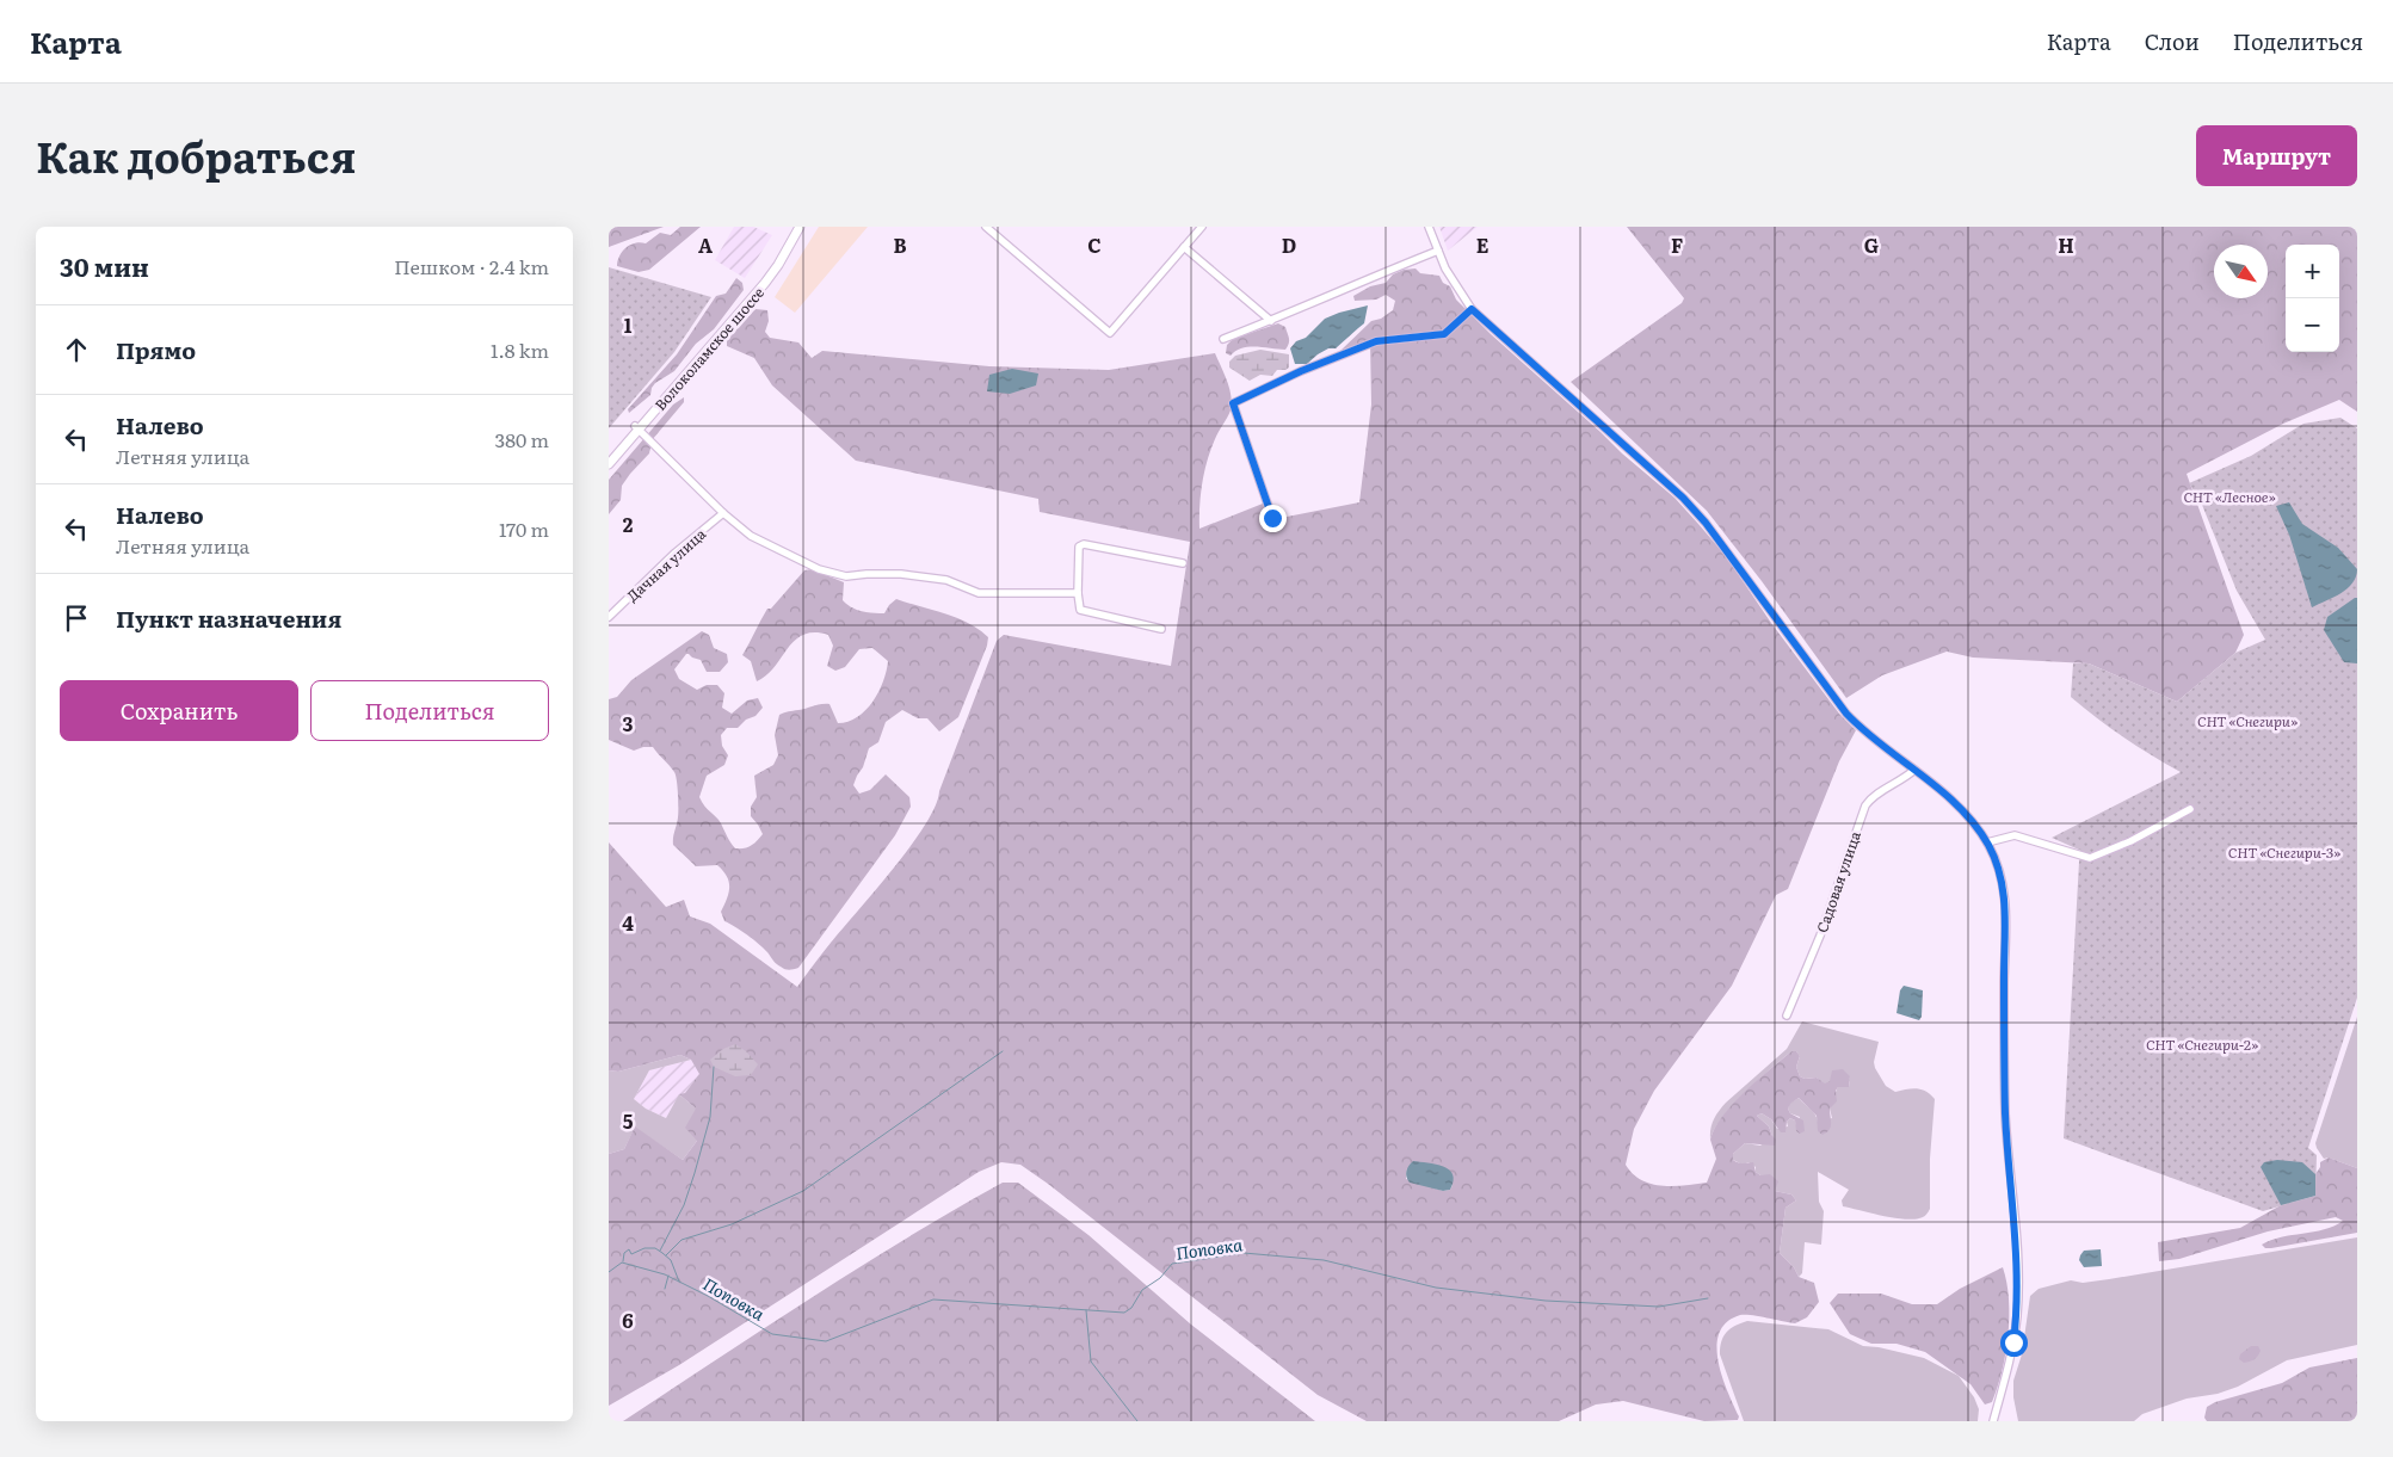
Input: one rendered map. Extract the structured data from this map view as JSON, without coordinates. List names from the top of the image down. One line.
{"streets":{"main road":["Волоколамское шоссе"],"street":["Дачная улица","Садовая улица"]},"water":["Поповка"],"parks":["СНТ «Лесное»","СНТ «Снегири»","СНТ «Снегири-3»","СНТ «Снегири-2»"],"north":"bottom right","page":{"header":"Карта","nav":["Карта","Слои","Поделиться"],"title":"Как добраться","buttons":["Маршрут",["Сохранить","Поделиться"]],"heading":["30 мин","Пешком · 2.4 km"],"map_buttons":["+","−"],"list":[["Прямо","1.8 km"],["Налево","Летняя улица","380 m"],["Налево","Летняя улица","170 m"],"Пункт назначения"]},"grid":{"columns":["A","B","C","D","E","F","G","H"],"rows":["1","2","3","4","5","6"]}}
